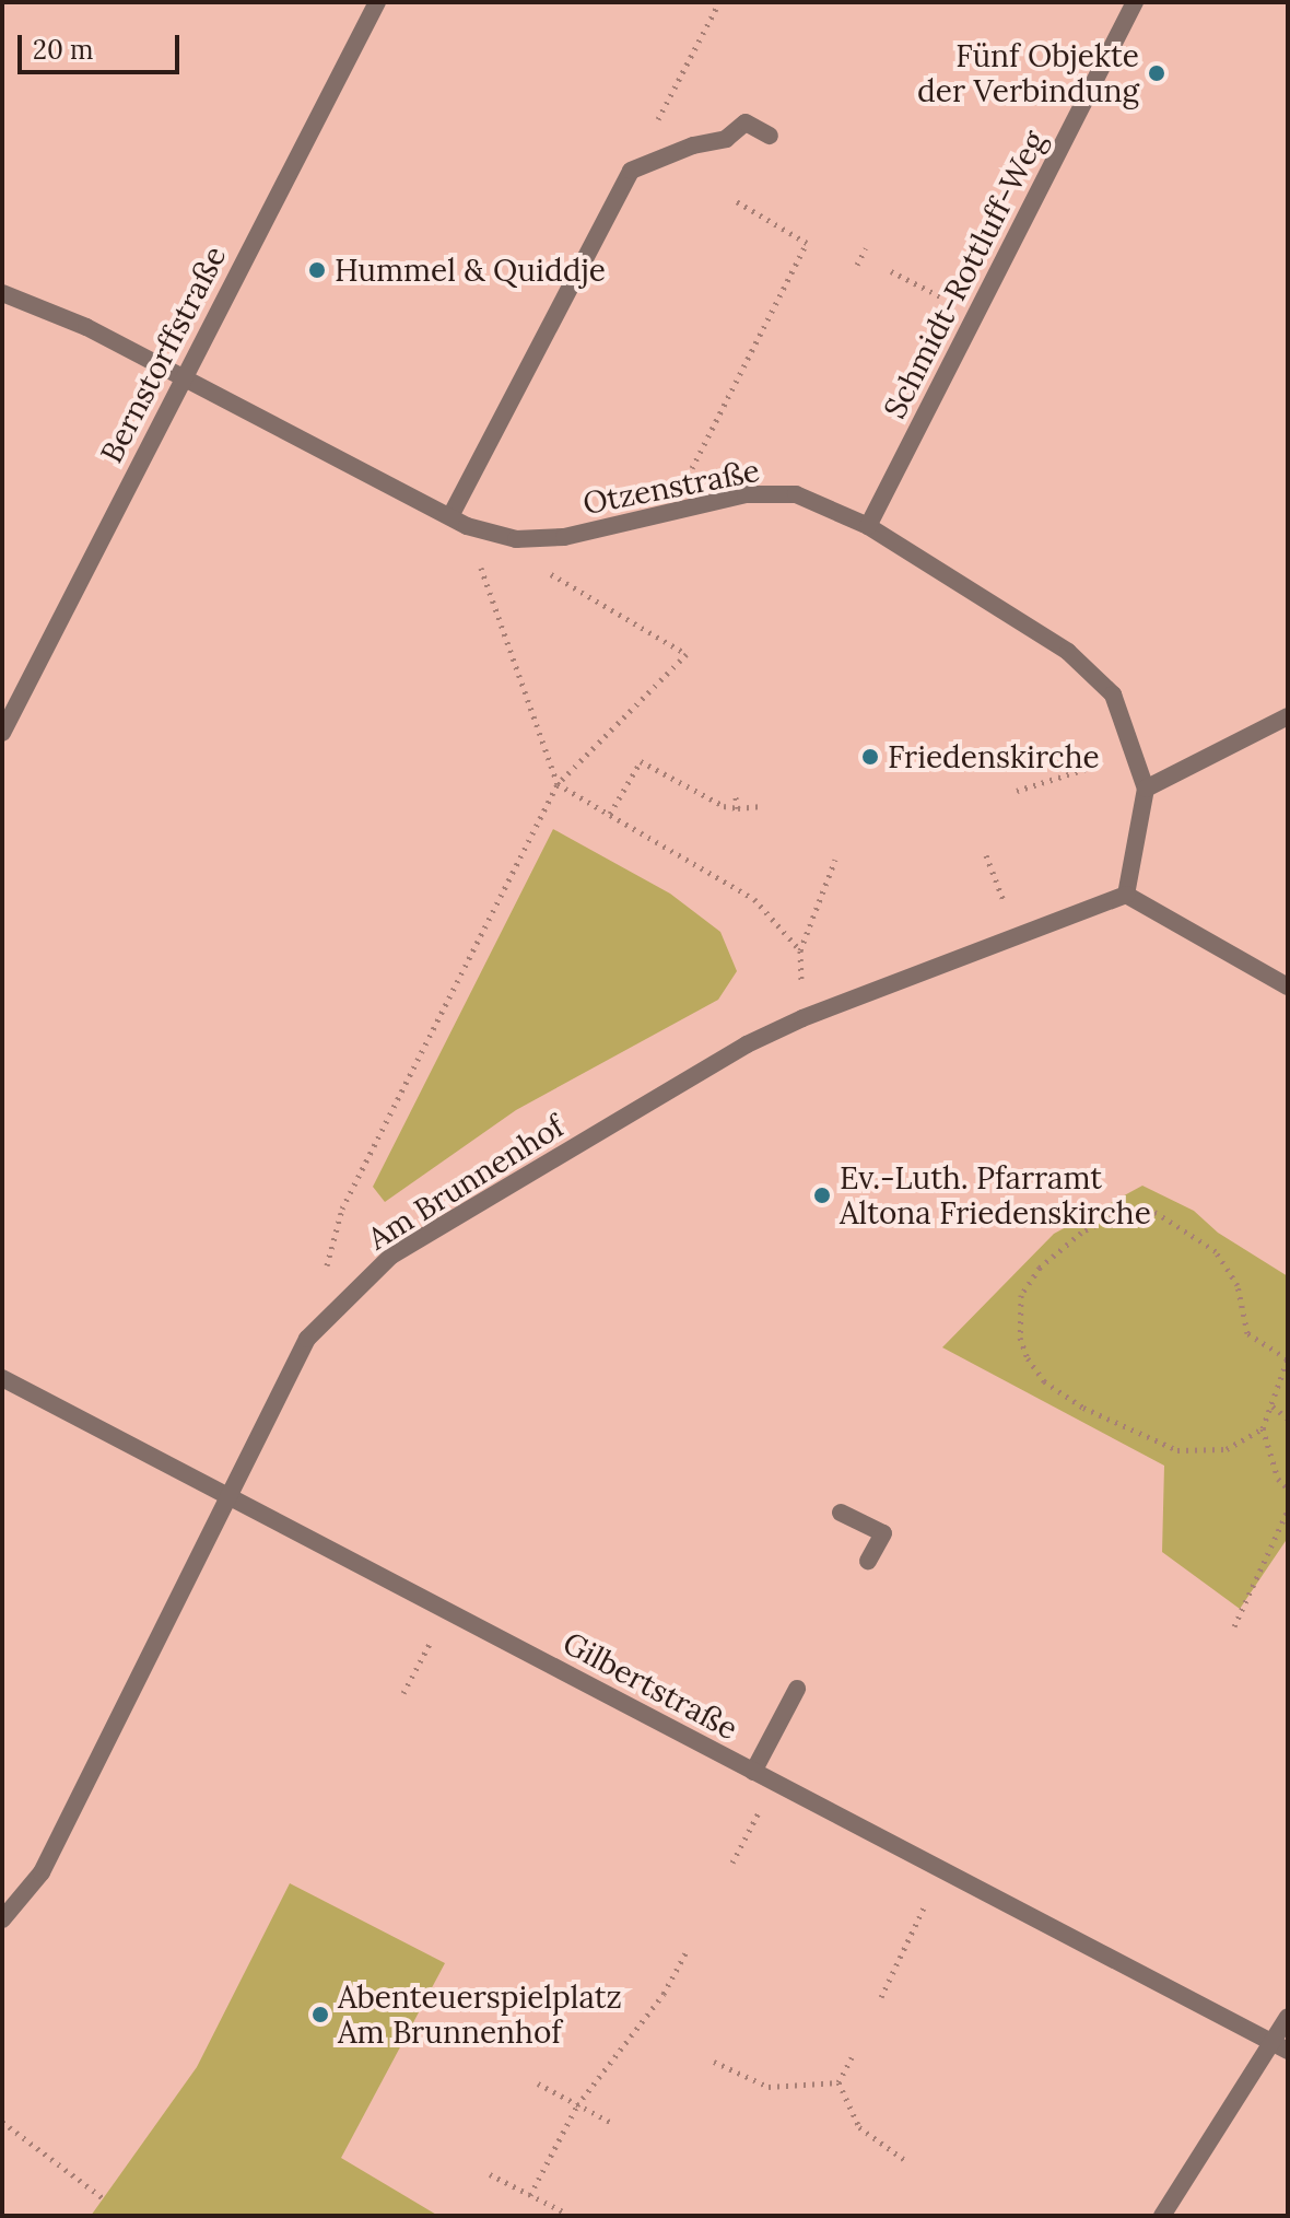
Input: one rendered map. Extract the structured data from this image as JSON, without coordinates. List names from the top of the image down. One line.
{"streets":{"street":["Schmidt-Rottluff-Weg","Bernstorffstraße","Otzenstraße","Am Brunnenhof","Gilbertstraße"]},"crossings":[["Schmidt-Rottluff-Weg","Otzenstraße"],["Bernstorffstraße","Otzenstraße"],["Am Brunnenhof","Gilbertstraße"]],"places":["Fünf Objekte der Verbindung","Hummel & Quiddje","Friedenskirche","Ev.-Luth. Pfarramt Altona Friedenskirche","Abenteuerspielplatz Am Brunnenhof"],"scale_bar":"20 m"}
